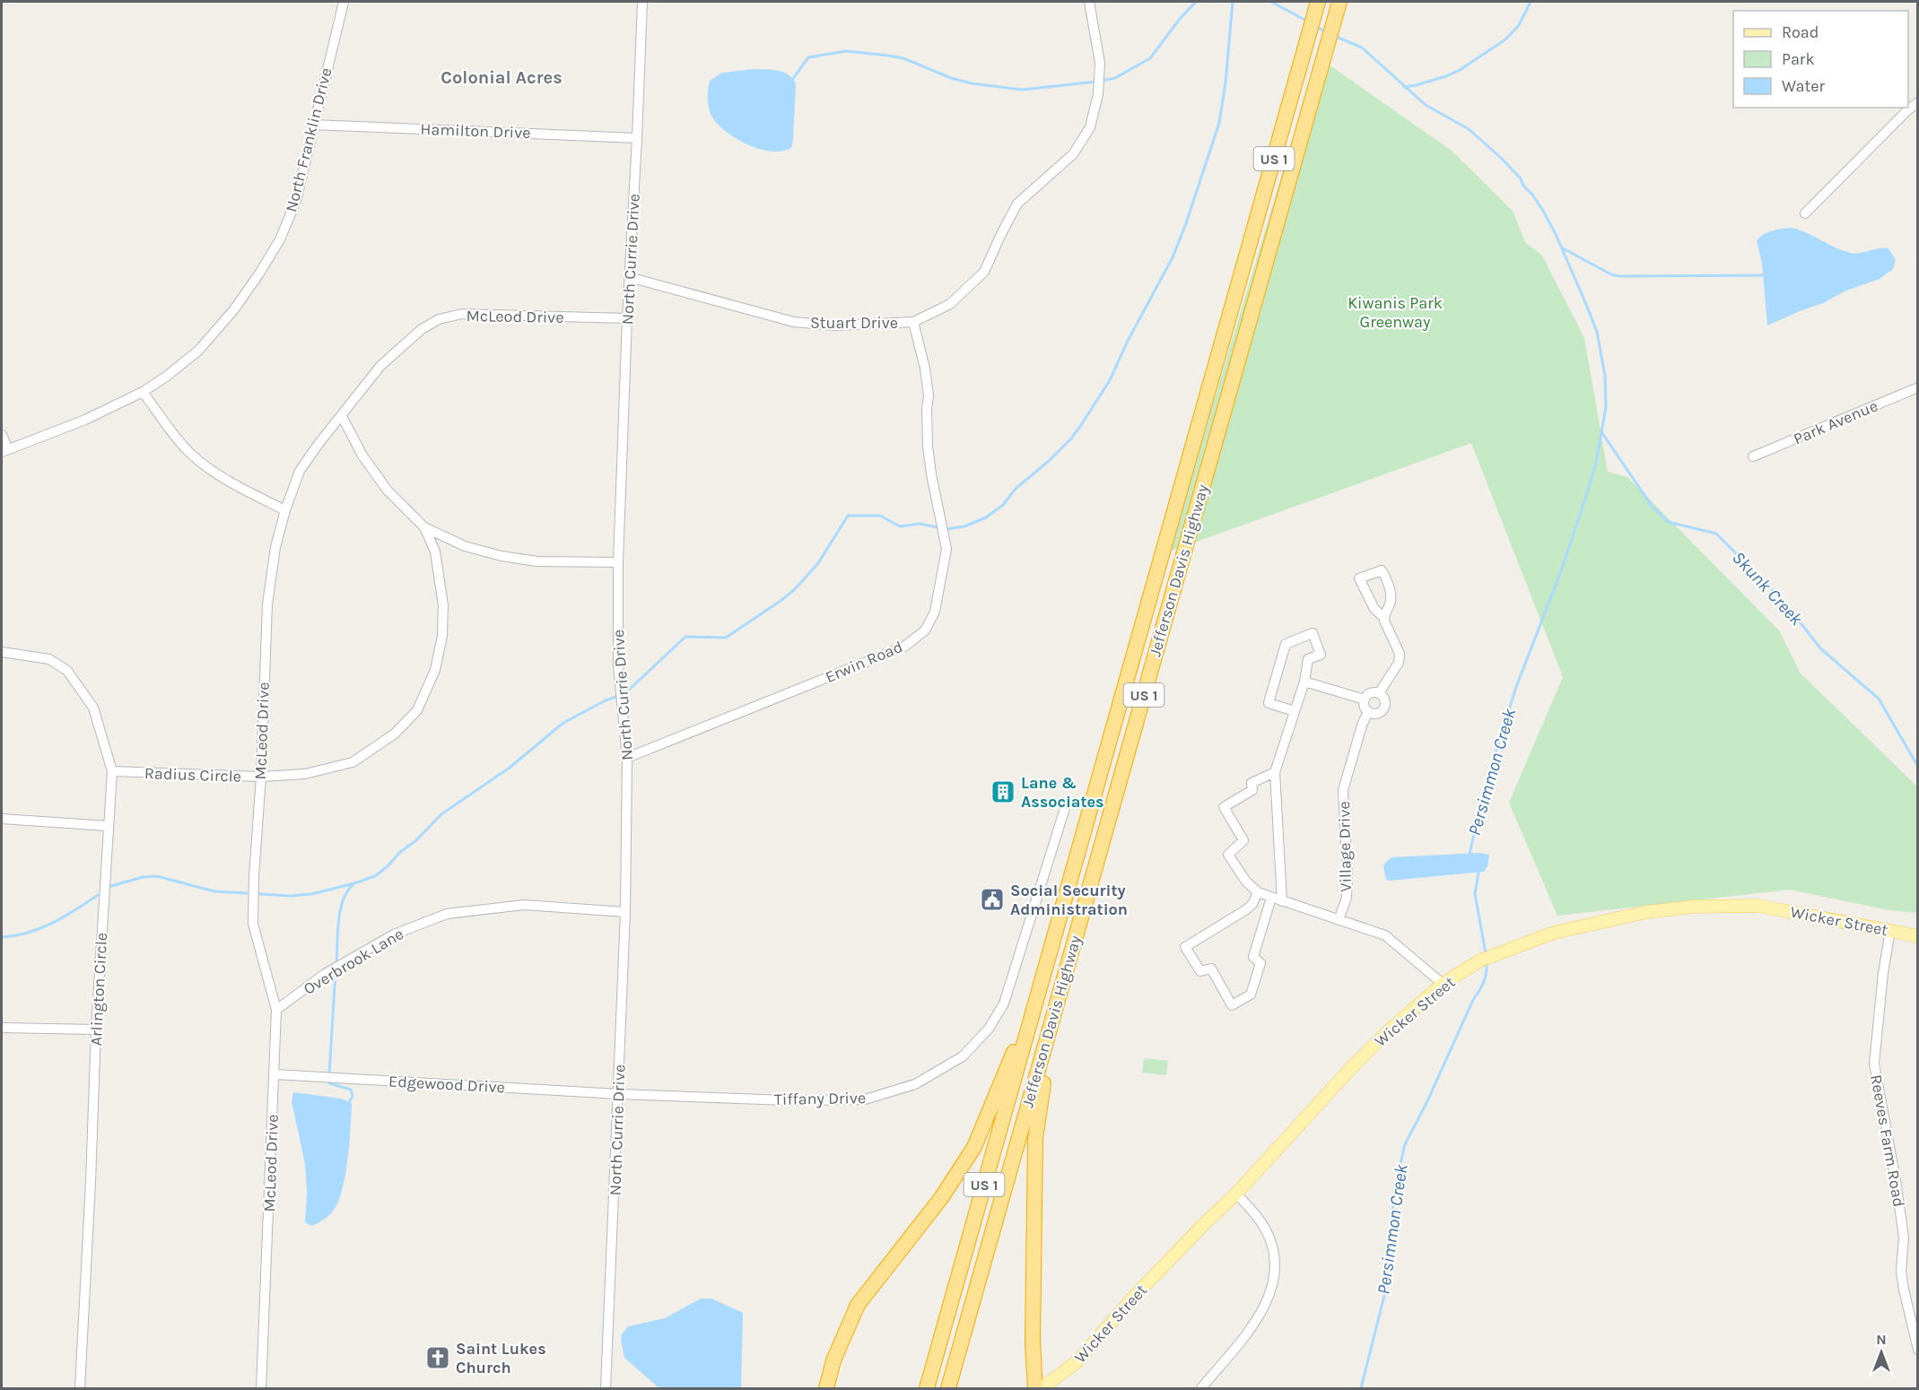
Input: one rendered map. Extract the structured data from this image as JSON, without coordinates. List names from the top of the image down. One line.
{"streets":{"highway":["US 1","Jefferson Davis Highway"],"main road":["Wicker Street"],"street":["Hamilton Drive","North Franklin Drive","North Currie Drive","McLeod Drive","Stuart Drive","Park Avenue","Erwin Road","Radius Circle","Village Drive","Overbrook Lane","Arlington Circle","Edgewood Drive","Tiffany Drive","Reeves Farm Road"]},"crossings":[["Hamilton Drive","North Franklin Drive"],["Hamilton Drive","North Currie Drive"],["North Currie Drive","McLeod Drive"],["North Currie Drive","Stuart Drive"],["North Currie Drive","Erwin Road"],["North Currie Drive","Overbrook Lane"],["North Currie Drive","Edgewood Drive"],["North Currie Drive","Tiffany Drive"],["McLeod Drive","Radius Circle"],["McLeod Drive","Overbrook Lane"],["McLeod Drive","Edgewood Drive"],["Stuart Drive","Erwin Road"],["Radius Circle","Arlington Circle"],["Wicker Street","Reeves Farm Road"],["Edgewood Drive","Tiffany Drive"]],"districts":["Colonial Acres"],"water":["Skunk Creek","Persimmon Creek"],"parks":["Kiwanis Park Greenway"],"places":{"building":["Lane & Associates"],"public building":["Social Security Administration"],"church":["Saint Lukes Church"]},"legend":["Road","Park","Water"],"north":"top"}
